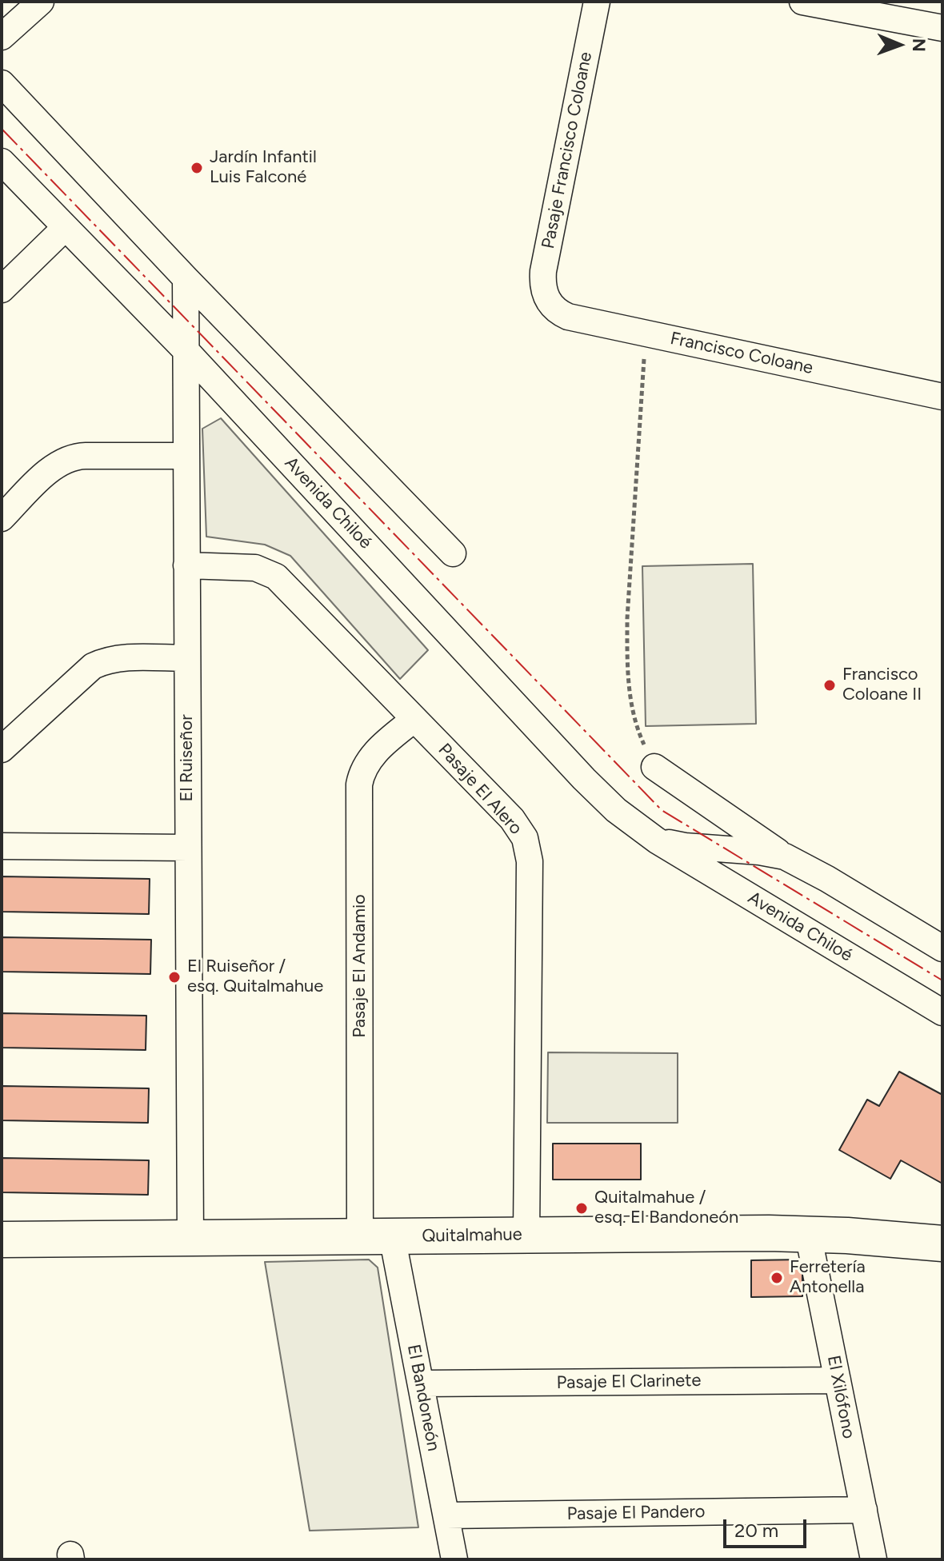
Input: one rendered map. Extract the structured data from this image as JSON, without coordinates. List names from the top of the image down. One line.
{"streets":{"street":["Pasaje Francisco Coloane","Francisco Coloane","Avenida Chiloé","El Ruiseñor","Pasaje El Alero","Pasaje El Andamio","Quitalmahue","Pasaje El Clarinete","El Xilófono","El Bandoneón","Pasaje El Pandero"]},"crossings":[["Pasaje Francisco Coloane","Francisco Coloane"],["Avenida Chiloé","El Ruiseñor"],["El Ruiseñor","Pasaje El Alero"],["El Ruiseñor","Quitalmahue"],["Pasaje El Alero","Pasaje El Andamio"],["Pasaje El Alero","Quitalmahue"],["Pasaje El Andamio","Quitalmahue"],["Pasaje El Andamio","El Bandoneón"],["Quitalmahue","El Xilófono"],["Quitalmahue","El Bandoneón"],["Pasaje El Clarinete","El Xilófono"],["Pasaje El Clarinete","El Bandoneón"],["El Xilófono","Pasaje El Pandero"],["El Bandoneón","Pasaje El Pandero"]],"places":["Jardín Infantil Luis Falconé","Francisco Coloane II","El Ruiseñor / esq. Quitalmahue","Quitalmahue / esq. El Bandoneón","Ferretería Antonella"],"scale_bar":"20 m","north":"right"}
